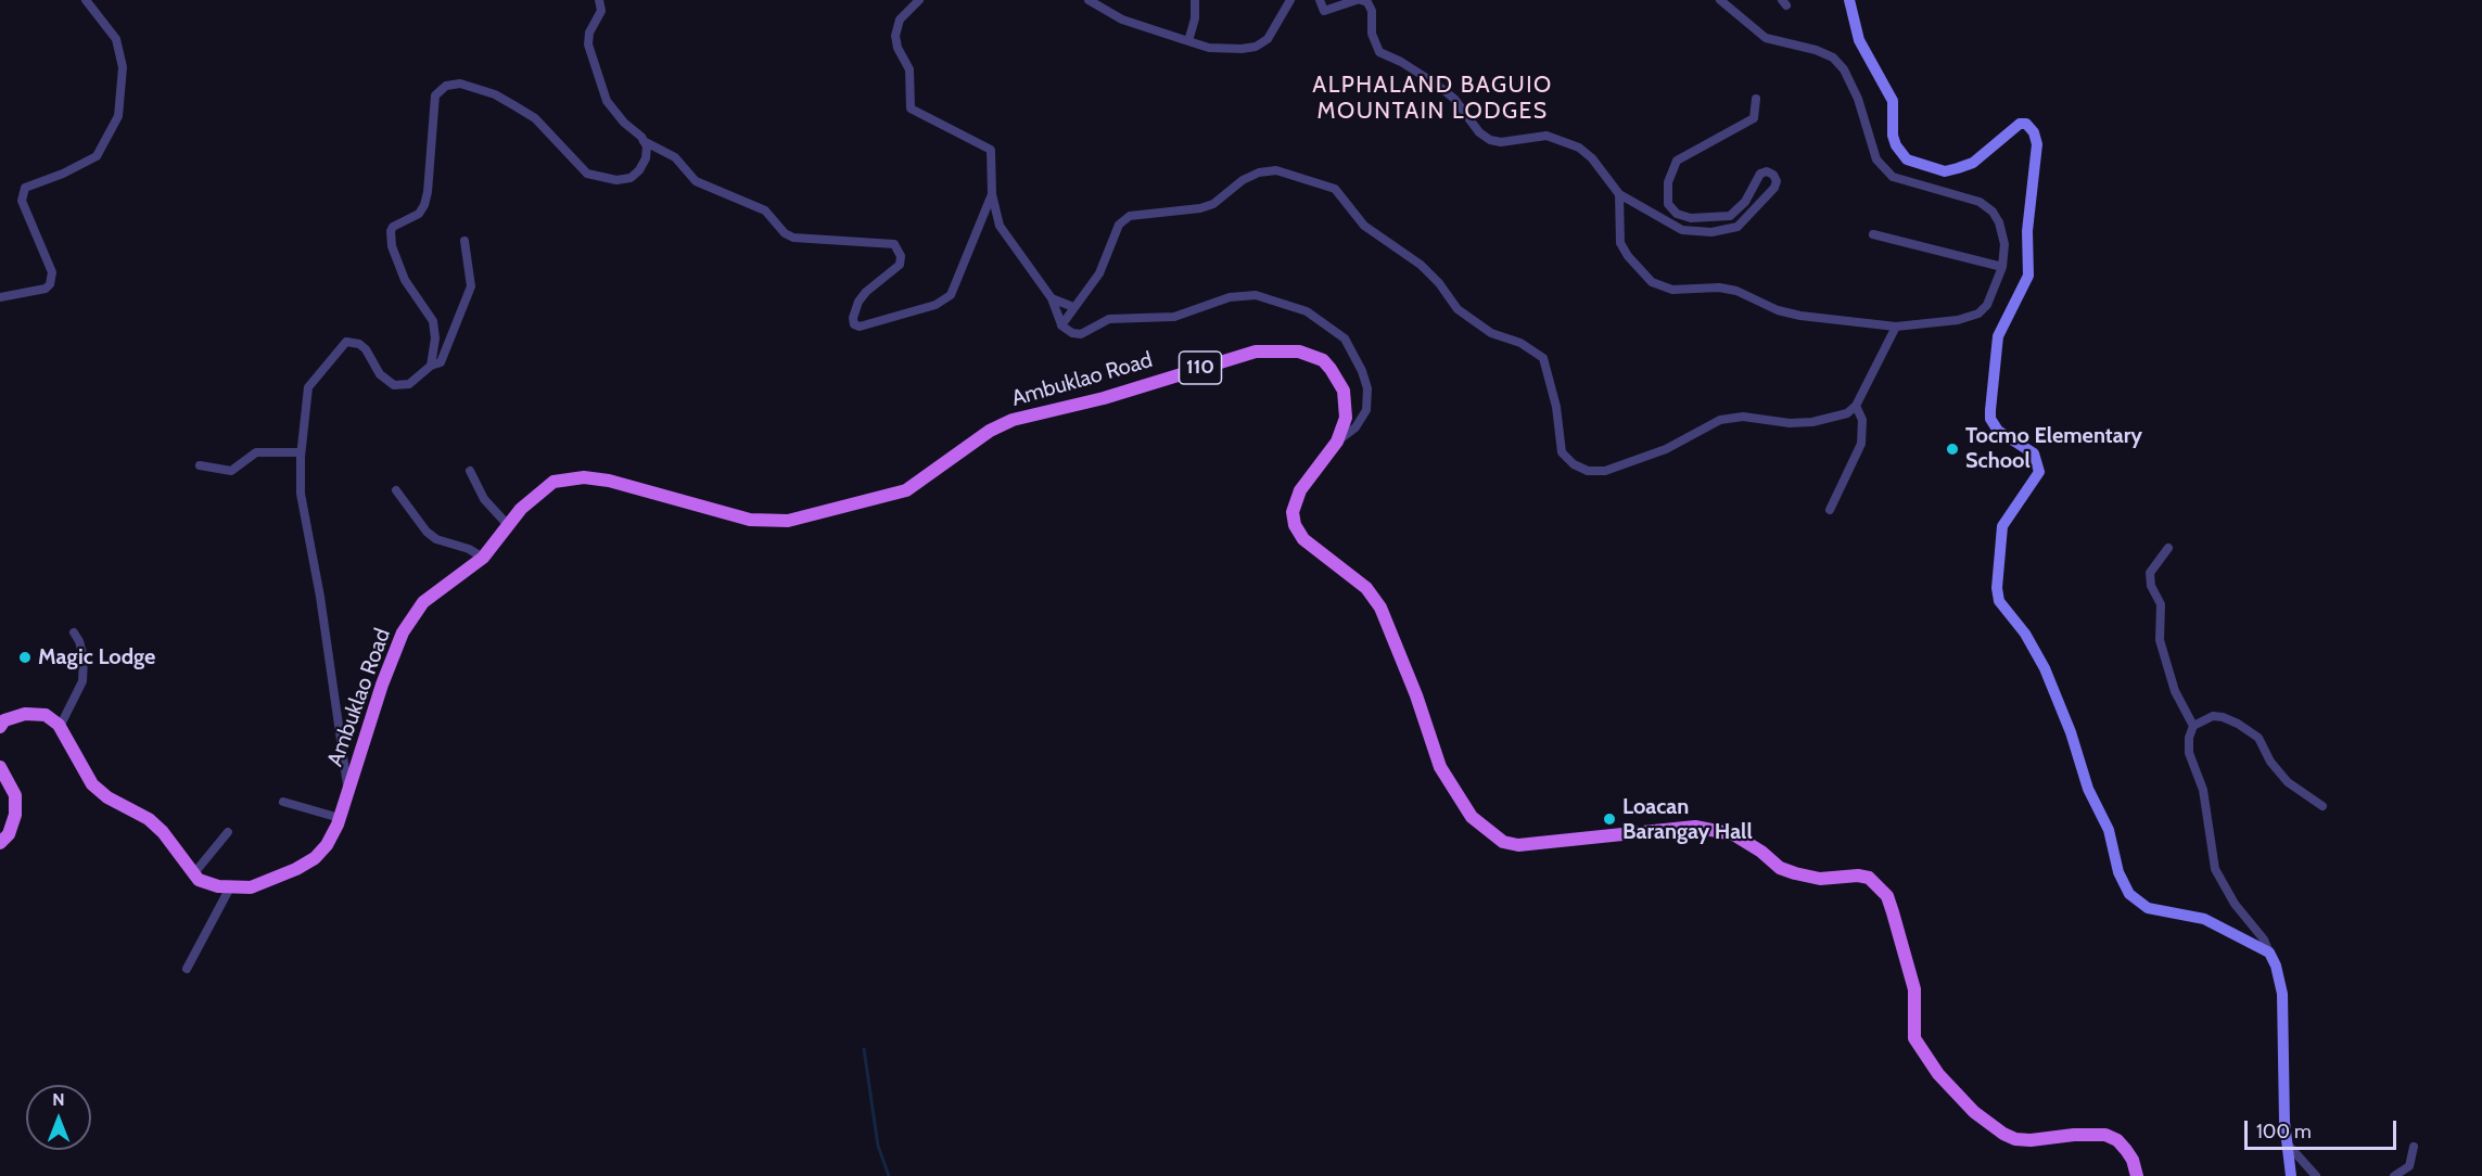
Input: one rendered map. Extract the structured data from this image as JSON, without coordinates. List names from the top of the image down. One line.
{"streets":{"main road":["110","Ambuklao Road"]},"districts":["ALPHALAND BAGUIO MOUNTAIN LODGES"],"places":["Tocmo Elementary School","Magic Lodge","Loacan Barangay Hall"],"scale_bar":"100 m","north":"top"}
